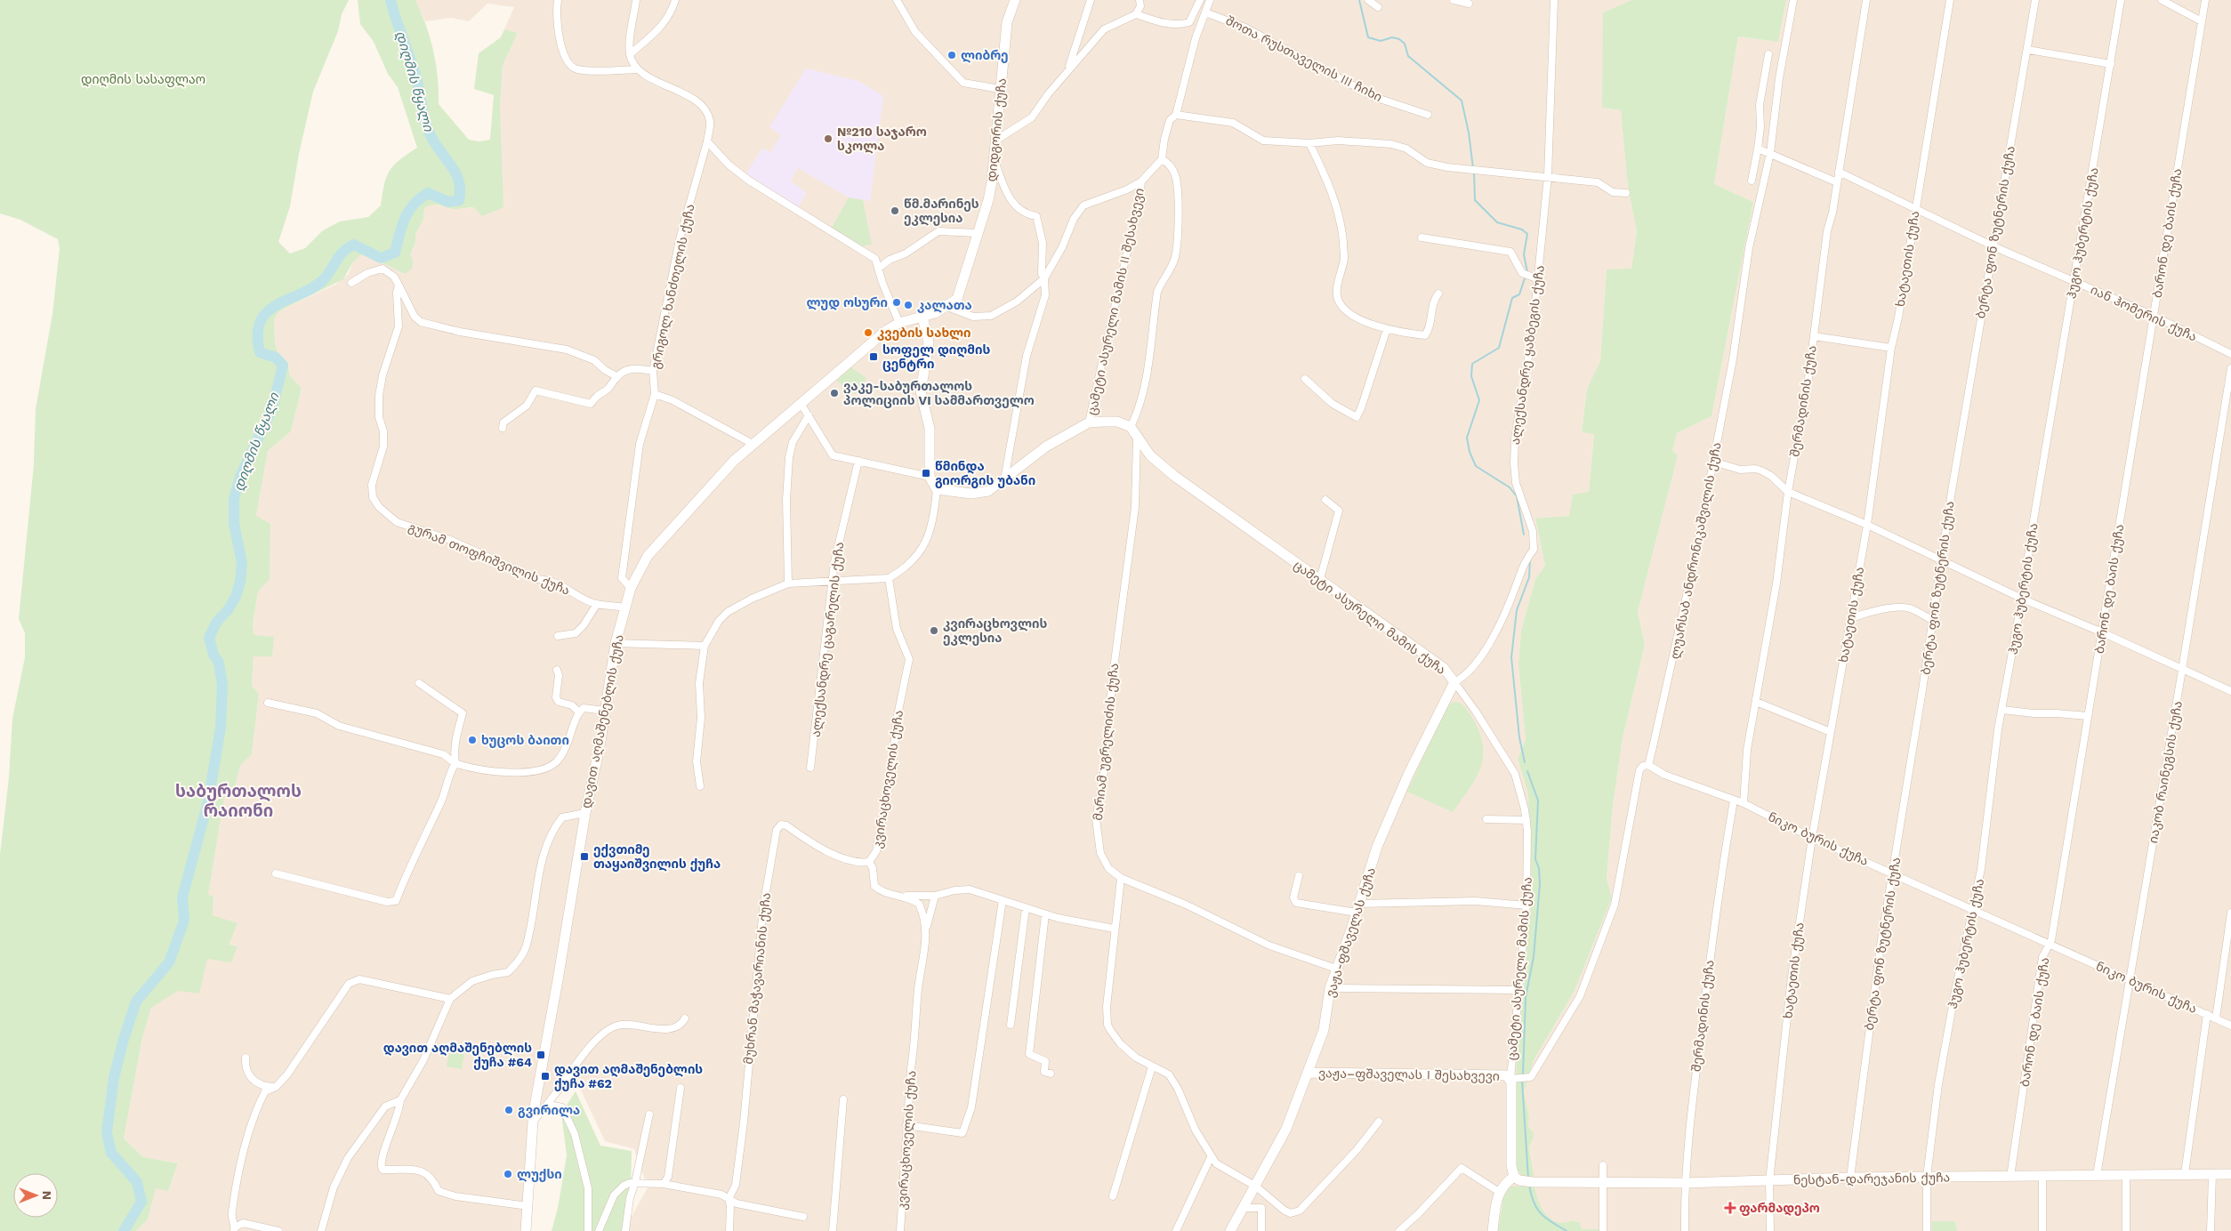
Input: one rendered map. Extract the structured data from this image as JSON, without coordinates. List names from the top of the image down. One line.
{"streets":{"street":["შოთა რუსთაველის III ჩიხი","დიდგორის ქუჩა","ბერტა ფონ ზუტნერის ქუჩა","ჰუგო ჰუბერტის ქუჩა","ბარონ დე ბაის ქუჩა","ხატაეთის ქუჩა","გრიგოლ ხანძთელის ქუჩა","ცამეტი ასურელი მამის II შესახვევი","იან ჰომერის ქუჩა","ალექსანდრე ყაზბეგის ქუჩა","შერმადინის ქუჩა","ლუარსაბ ანდრონიკაშვილის ქუჩა","გურამ თოფჩიშვილის ქუჩა","ცამეტი ასურელი მამის ქუჩა","ალექსანდრე ცაგარელის ქუჩა","დავით აღმაშენებლის ქუჩა","მარიამ უგრელიძის ქუჩა","იაკობ რაინეგსის ქუჩა","კვირაცხოველის ქუჩა","ნიკო ბურის ქუჩა","ვაჟა-ფშაველას ქუჩა","მუხრან მაჭავარიანის ქუჩა","ვაჟა–ფშაველას I შესახვევი","ნესტან-დარეჯანის ქუჩა"]},"crossings":[["დიდგორის ქუჩა","დავით აღმაშენებლის ქუჩა"],["ბერტა ფონ ზუტნერის ქუჩა","იან ჰომერის ქუჩა"],["ბერტა ფონ ზუტნერის ქუჩა","ნიკო ბურის ქუჩა"],["ბერტა ფონ ზუტნერის ქუჩა","ნესტან-დარეჯანის ქუჩა"],["ჰუგო ჰუბერტის ქუჩა","იან ჰომერის ქუჩა"],["ჰუგო ჰუბერტის ქუჩა","ნიკო ბურის ქუჩა"],["ჰუგო ჰუბერტის ქუჩა","ნესტან-დარეჯანის ქუჩა"],["ბარონ დე ბაის ქუჩა","იან ჰომერის ქუჩა"],["ბარონ დე ბაის ქუჩა","ნიკო ბურის ქუჩა"],["ბარონ დე ბაის ქუჩა","ნესტან-დარეჯანის ქუჩა"],["ხატაეთის ქუჩა","იან ჰომერის ქუჩა"],["ხატაეთის ქუჩა","ნიკო ბურის ქუჩა"],["ხატაეთის ქუჩა","ნესტან-დარეჯანის ქუჩა"],["გრიგოლ ხანძთელის ქუჩა","დავით აღმაშენებლის ქუჩა"],["იან ჰომერის ქუჩა","შერმადინის ქუჩა"],["ალექსანდრე ყაზბეგის ქუჩა","ცამეტი ასურელი მამის ქუჩა"],["ალექსანდრე ყაზბეგის ქუჩა","ვაჟა-ფშაველას ქუჩა"],["შერმადინის ქუჩა","ნიკო ბურის ქუჩა"],["შერმადინის ქუჩა","ნესტან-დარეჯანის ქუჩა"],["ლუარსაბ ანდრონიკაშვილის ქუჩა","ცამეტი ასურელი მამის ქუჩა"],["ლუარსაბ ანდრონიკაშვილის ქუჩა","ნიკო ბურის ქუჩა"],["ლუარსაბ ანდრონიკაშვილის ქუჩა","ვაჟა–ფშაველას I შესახვევი"],["გურამ თოფჩიშვილის ქუჩა","დავით აღმაშენებლის ქუჩა"],["ცამეტი ასურელი მამის ქუჩა","მარიამ უგრელიძის ქუჩა"],["ცამეტი ასურელი მამის ქუჩა","ვაჟა-ფშაველას ქუჩა"],["ცამეტი ასურელი მამის ქუჩა","ვაჟა–ფშაველას I შესახვევი"],["ცამეტი ასურელი მამის ქუჩა","ნესტან-დარეჯანის ქუჩა"],["იაკობ რაინეგსის ქუჩა","ნიკო ბურის ქუჩა"],["იაკობ რაინეგსის ქუჩა","ნესტან-დარეჯანის ქუჩა"],["კვირაცხოველის ქუჩა","მუხრან მაჭავარიანის ქუჩა"],["ვაჟა-ფშაველას ქუჩა","ვაჟა–ფშაველას I შესახვევი"]],"districts":["საბურთალოს რაიონი"],"water":["დიღმის წყალი"],"parks":["დიღმის სასაფლაო"],"places":{"other":["ლიბრე","№210 საჯარო სკოლა","წმ.მარინეს ეკლესია","ლუდ ოსური","კალათა","კვების სახლი","ვაკე-საბურთალოს პოლიციის VI სამმართველო","კვირაცხოვლის ეკლესია","ხუცოს ბაითი","გვირილა","ლუქსი"],"transit":["სოფელ დიღმის ცენტრი","წმინდა გიორგის უბანი","ექვთიმე თაყაიშვილის ქუჩა","დავით აღმაშენებლის ქუჩა #64","დავით აღმაშენებლის ქუჩა #62"],"health":["ფარმადეპო"]},"north":"right"}
